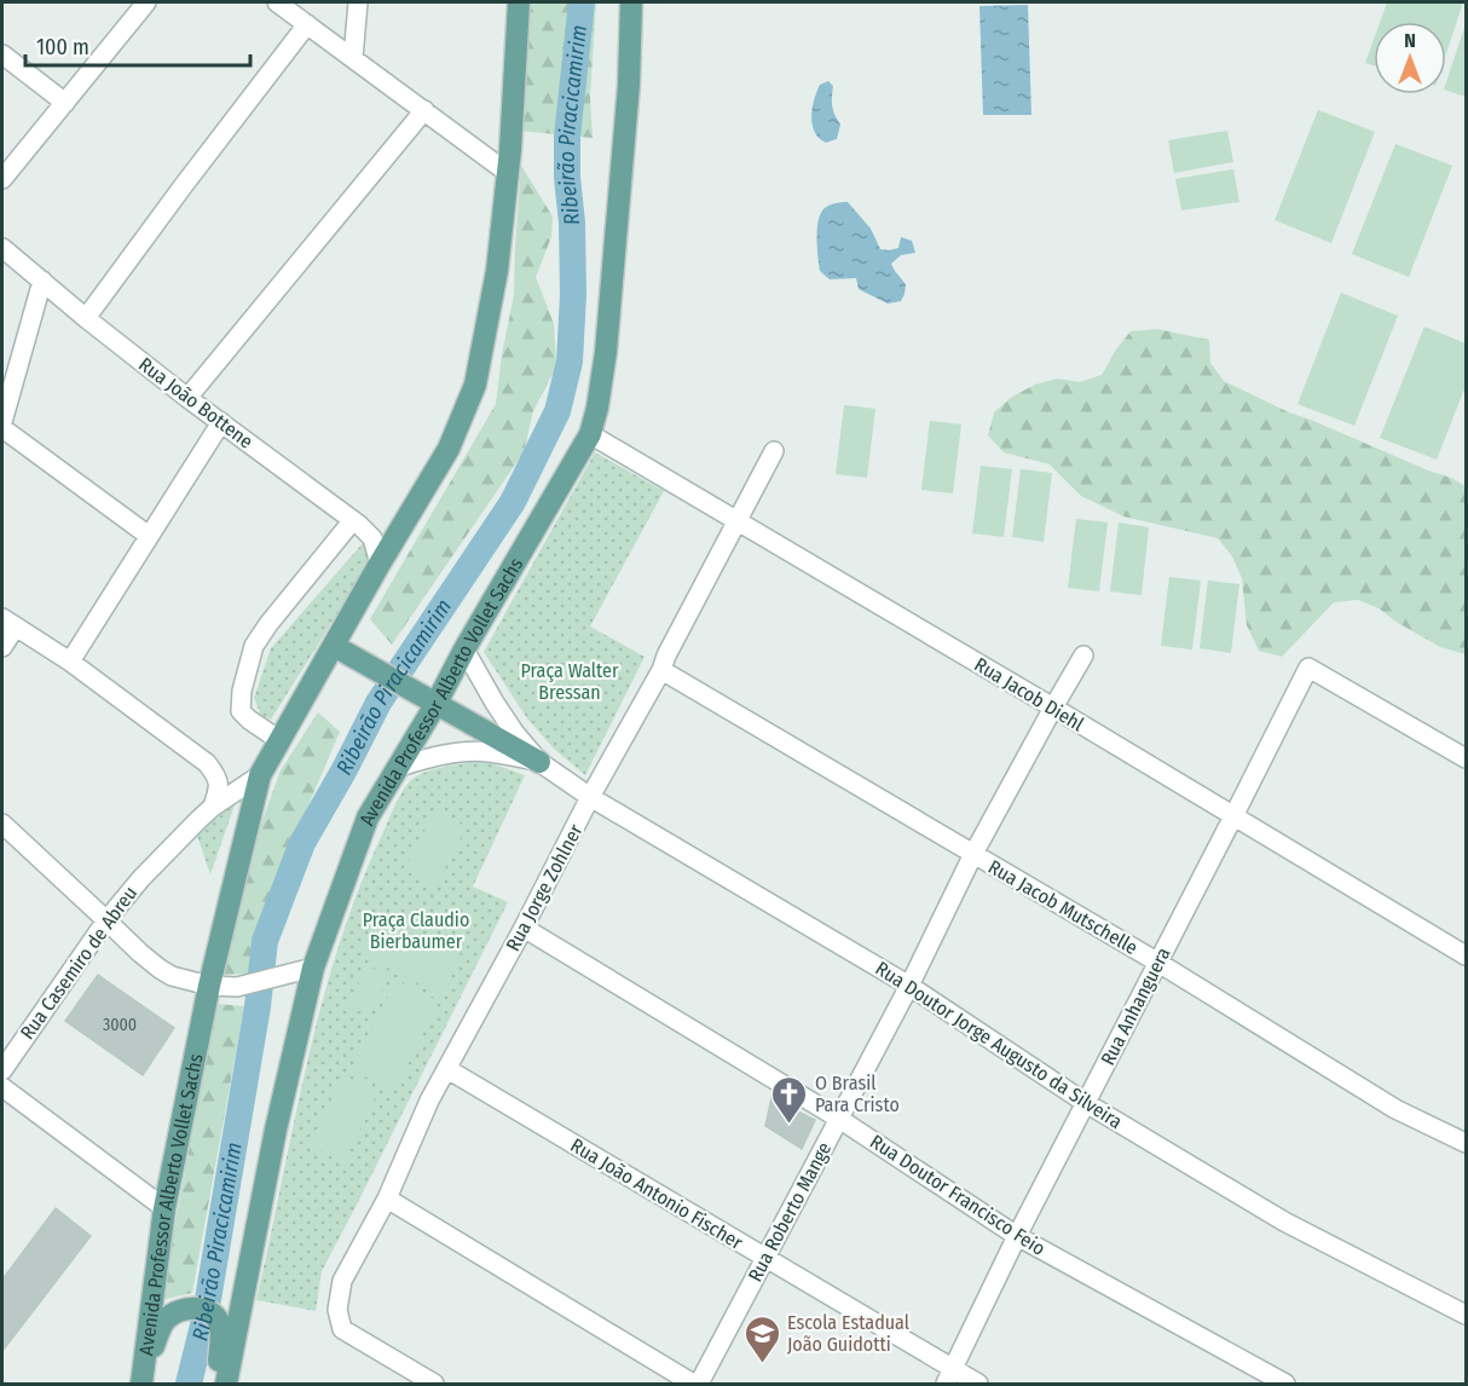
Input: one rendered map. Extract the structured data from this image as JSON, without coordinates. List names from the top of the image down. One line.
{"streets":{"main road":["Avenida Professor Alberto Vollet Sachs"],"street":["Rua João Bottene","Rua Jacob Diehl","Rua Jorge Zohlner","Rua Jacob Mutschelle","Rua Casemiro de Abreu","Rua Anhanguera","Rua Doutor Jorge Augusto da Silveira","Rua João Antonio Fischer","Rua Doutor Francisco Feio","Rua Roberto Mange"]},"crossings":[["Rua João Bottene","Avenida Professor Alberto Vollet Sachs"],["Avenida Professor Alberto Vollet Sachs","Rua Jacob Diehl"],["Avenida Professor Alberto Vollet Sachs","Rua Casemiro de Abreu"],["Avenida Professor Alberto Vollet Sachs","Rua Doutor Jorge Augusto da Silveira"],["Rua Jacob Diehl","Rua Jorge Zohlner"],["Rua Jacob Diehl","Rua Anhanguera"],["Rua Jacob Diehl","Rua Roberto Mange"],["Rua Jorge Zohlner","Rua Jacob Mutschelle"],["Rua Jorge Zohlner","Rua Doutor Jorge Augusto da Silveira"],["Rua Jorge Zohlner","Rua João Antonio Fischer"],["Rua Jorge Zohlner","Rua Doutor Francisco Feio"],["Rua Jacob Mutschelle","Rua Anhanguera"],["Rua Jacob Mutschelle","Rua Roberto Mange"],["Rua Anhanguera","Rua Doutor Jorge Augusto da Silveira"],["Rua Anhanguera","Rua João Antonio Fischer"],["Rua Anhanguera","Rua Doutor Francisco Feio"],["Rua Doutor Jorge Augusto da Silveira","Rua Roberto Mange"],["Rua João Antonio Fischer","Rua Roberto Mange"],["Rua Doutor Francisco Feio","Rua Roberto Mange"]],"water":["Ribeirão Piracicamirim"],"parks":["Praça Walter Bressan","Praça Claudio Bierbaumer"],"places":{"church":["O Brasil Para Cristo"],"school or university":["Escola Estadual João Guidotti"]},"house_numbers":["3000"],"scale_bar":"100 m","north":"top"}
